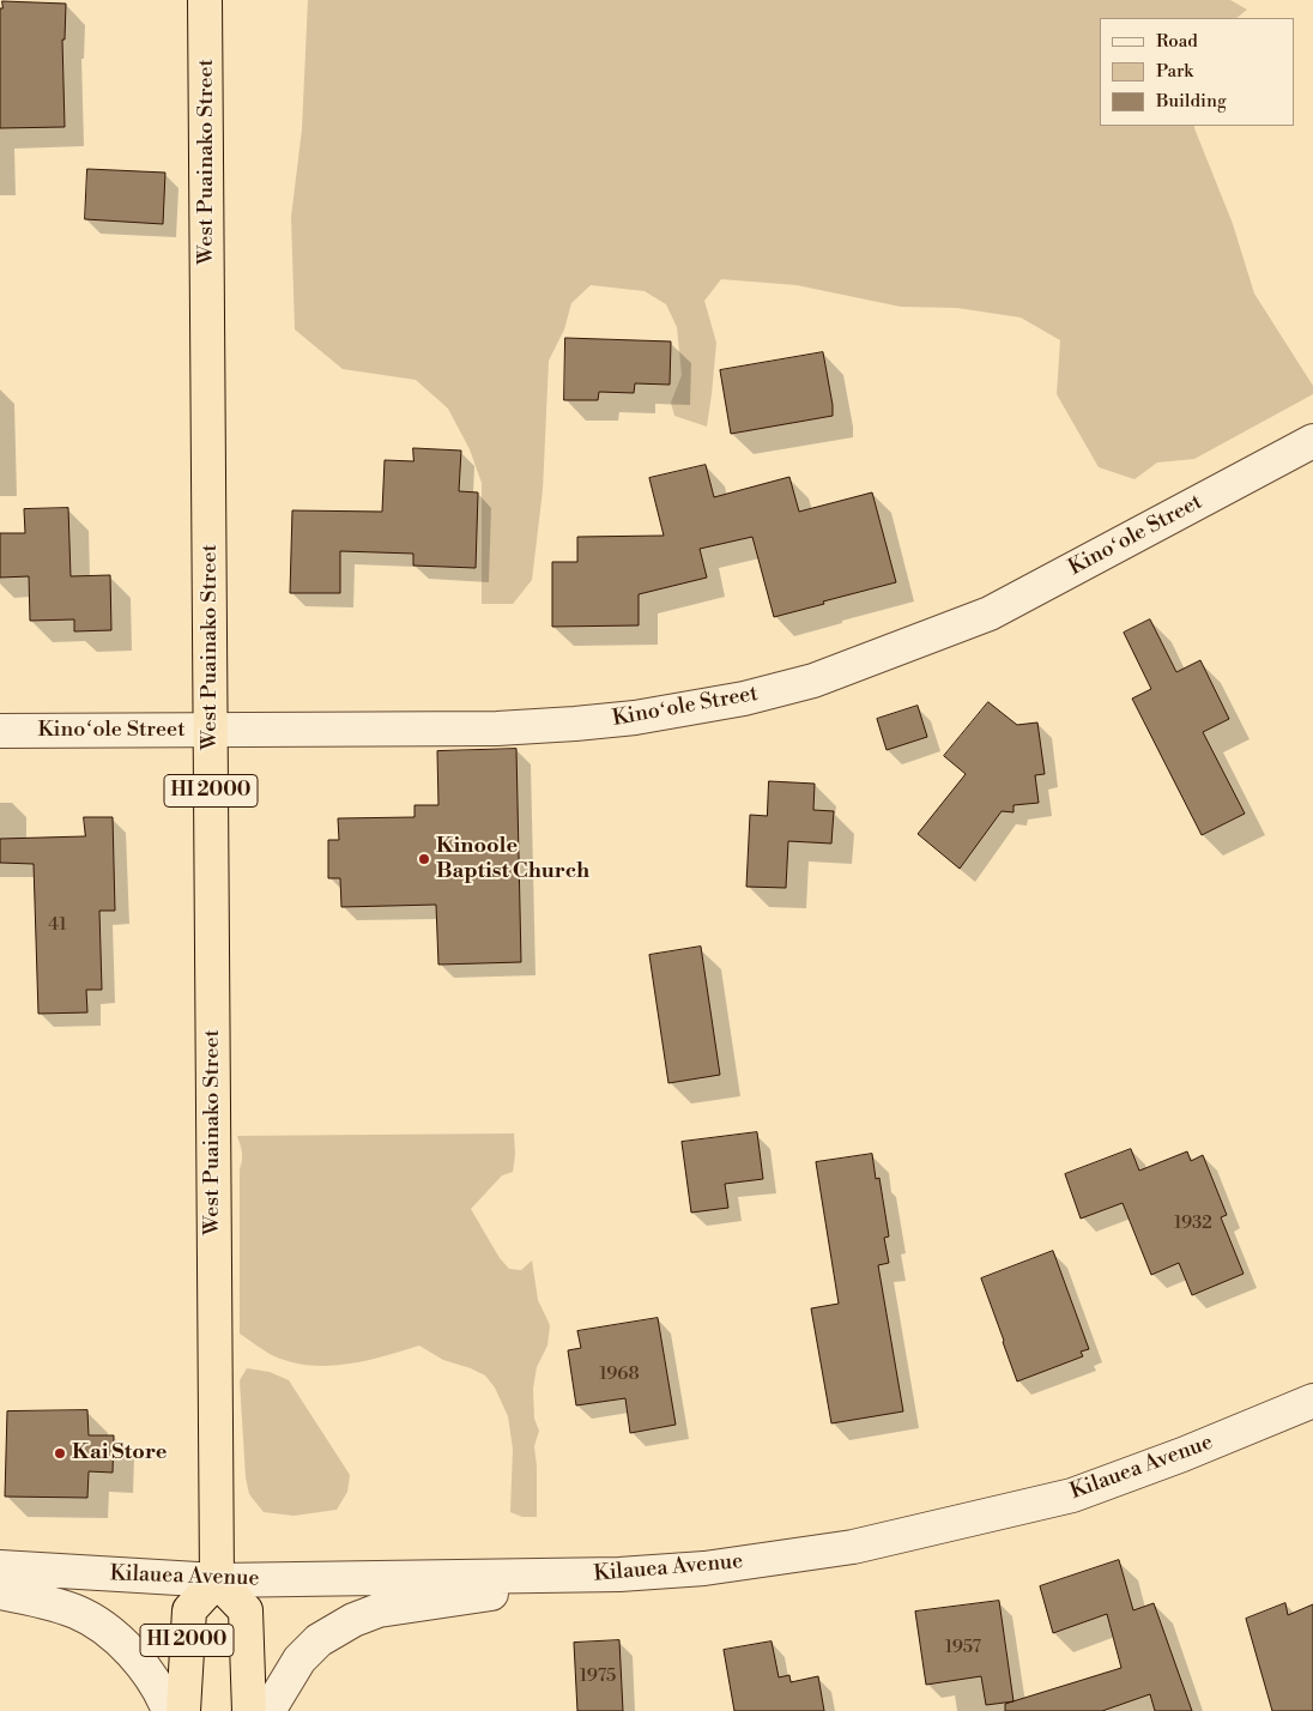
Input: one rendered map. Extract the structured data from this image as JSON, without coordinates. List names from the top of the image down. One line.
{"streets":{"highway":["West Puainako Street","HI 2000"],"street":["Kinoʻole Street","Kilauea Avenue"]},"crossings":[["West Puainako Street","Kinoʻole Street"],["West Puainako Street","HI 2000"],["West Puainako Street","Kilauea Avenue"],["HI 2000","Kilauea Avenue"]],"places":["Kinoole Baptist Church","Kai Store"],"house_numbers":["41","1932","1968","1957","1975"],"legend":["Road","Park","Building"]}
